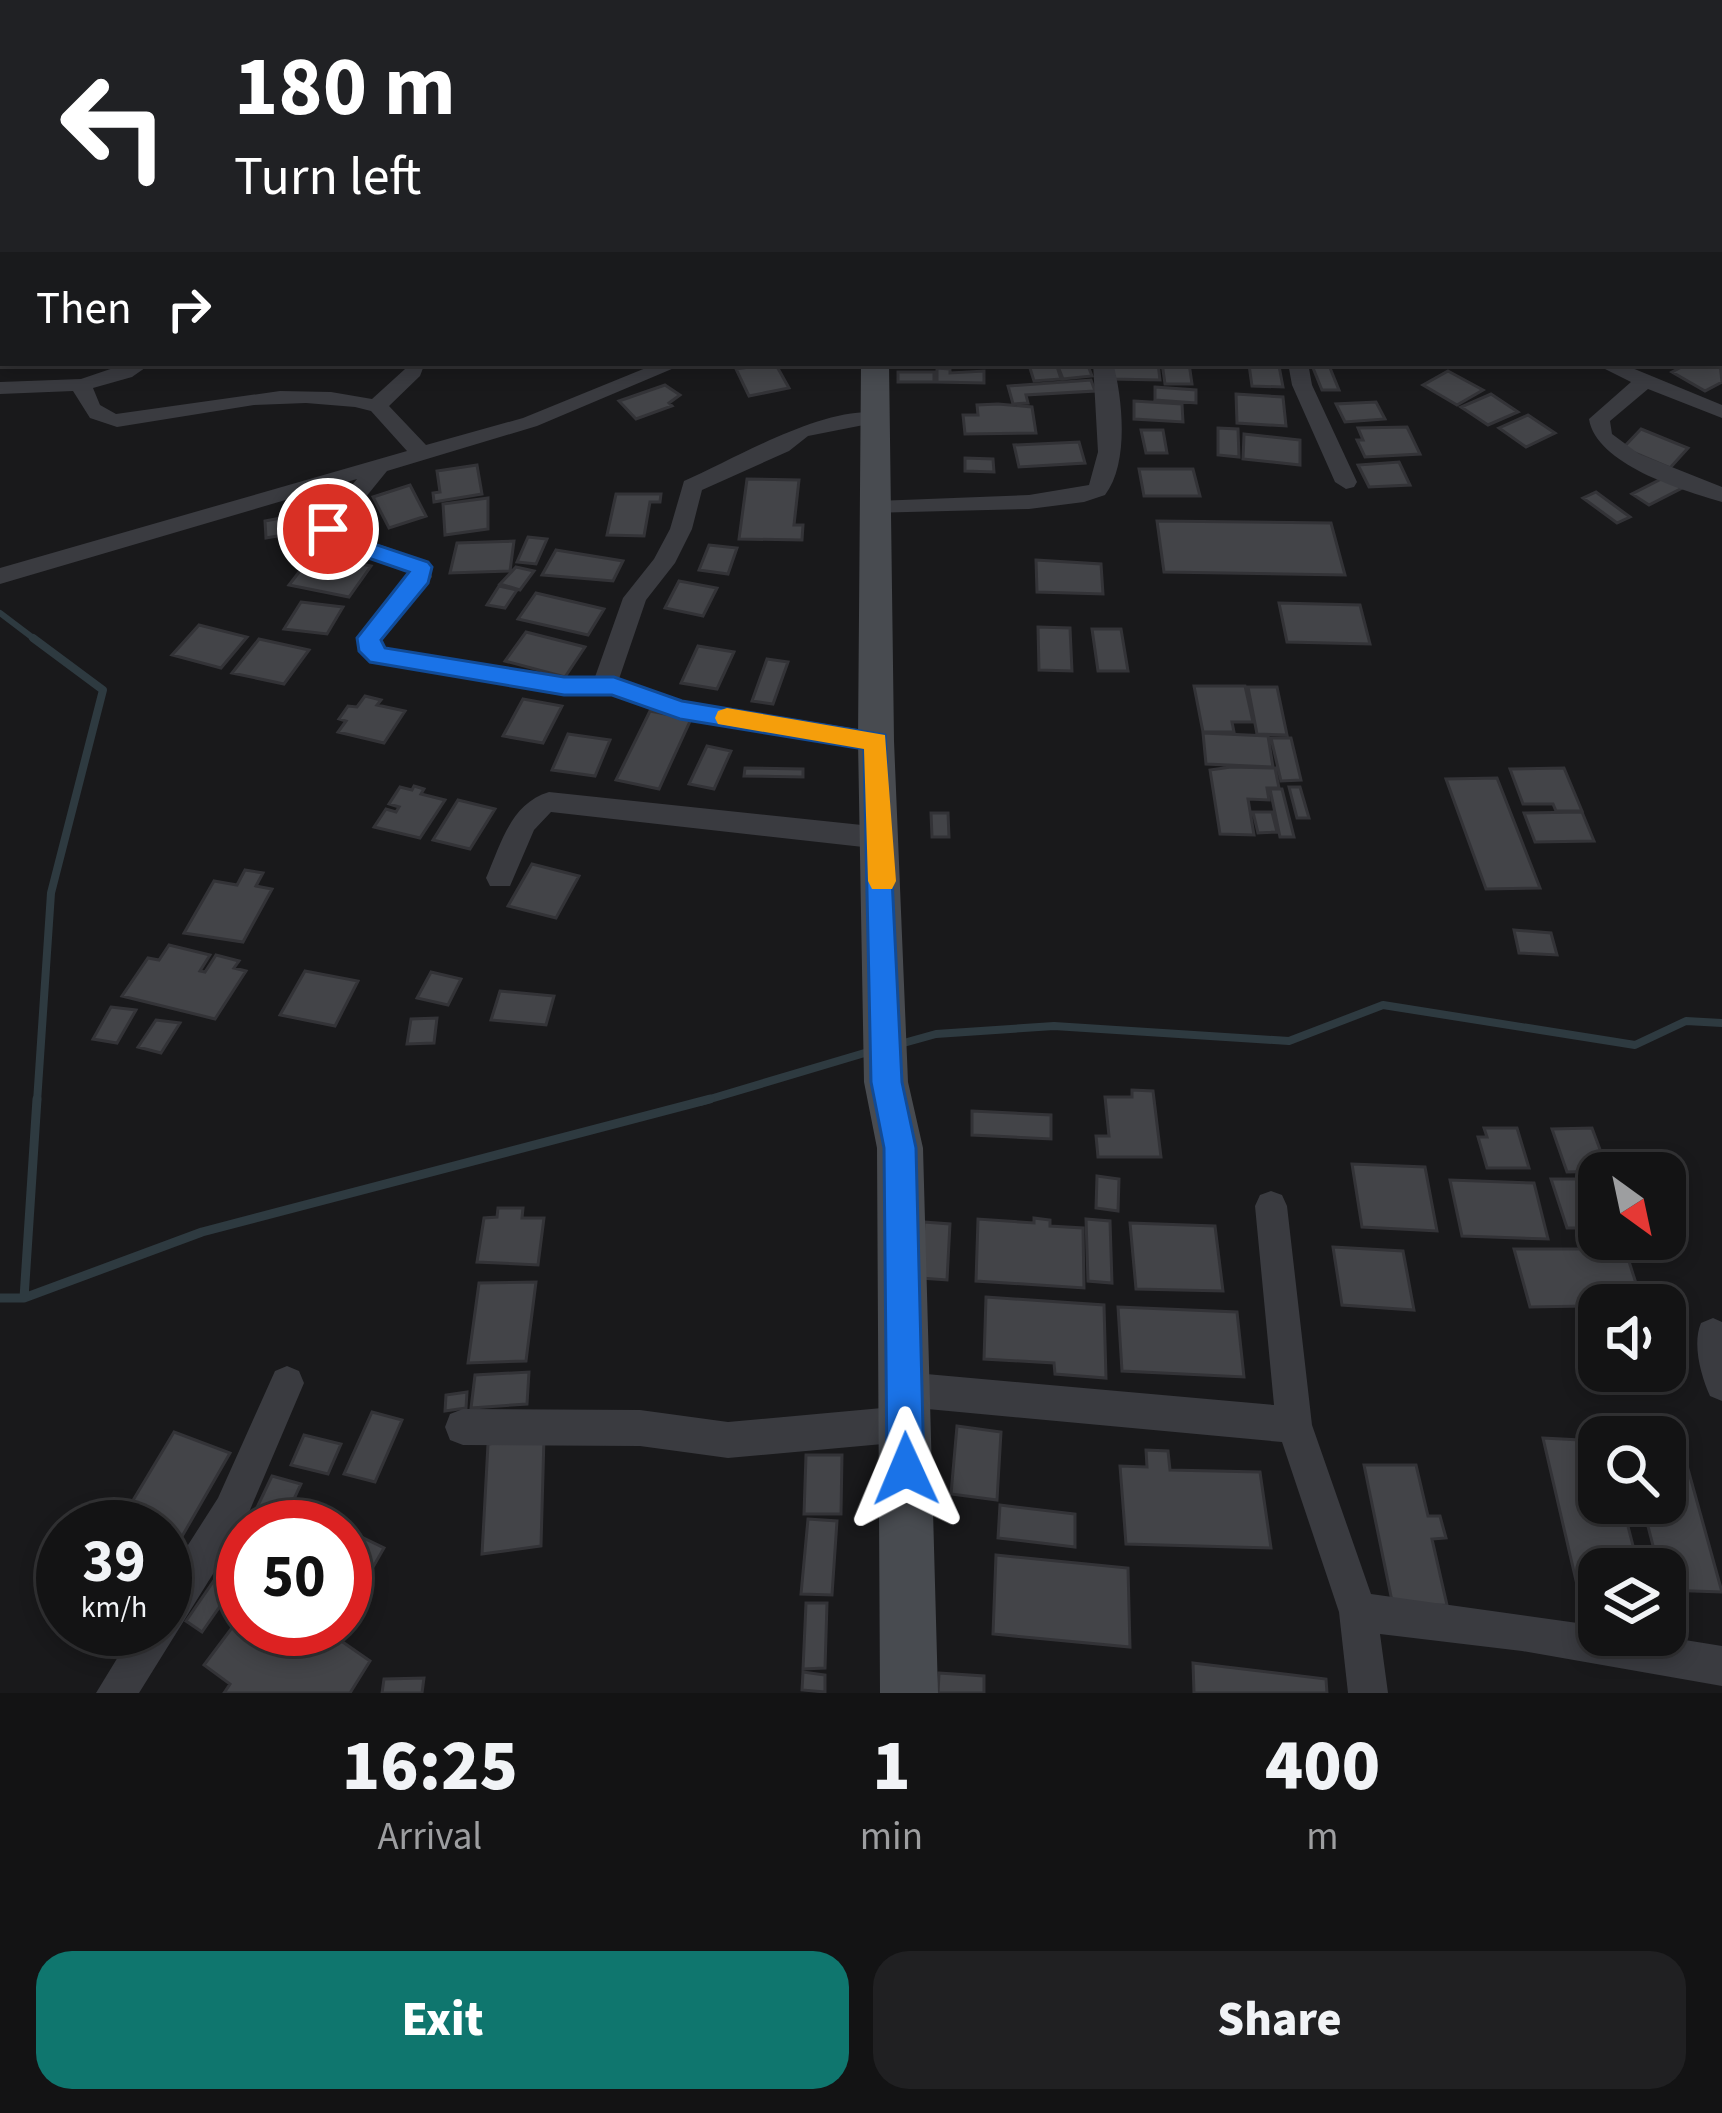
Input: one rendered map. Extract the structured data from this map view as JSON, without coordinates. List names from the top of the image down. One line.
{"north":"bottom right","page":{"turn":["180 m","Turn left"],"then":"Then","speed":"39 km/h","limit":"50","eta":["16:25","Arrival","1","min","400","m"],"buttons":["Exit","Share"]}}
